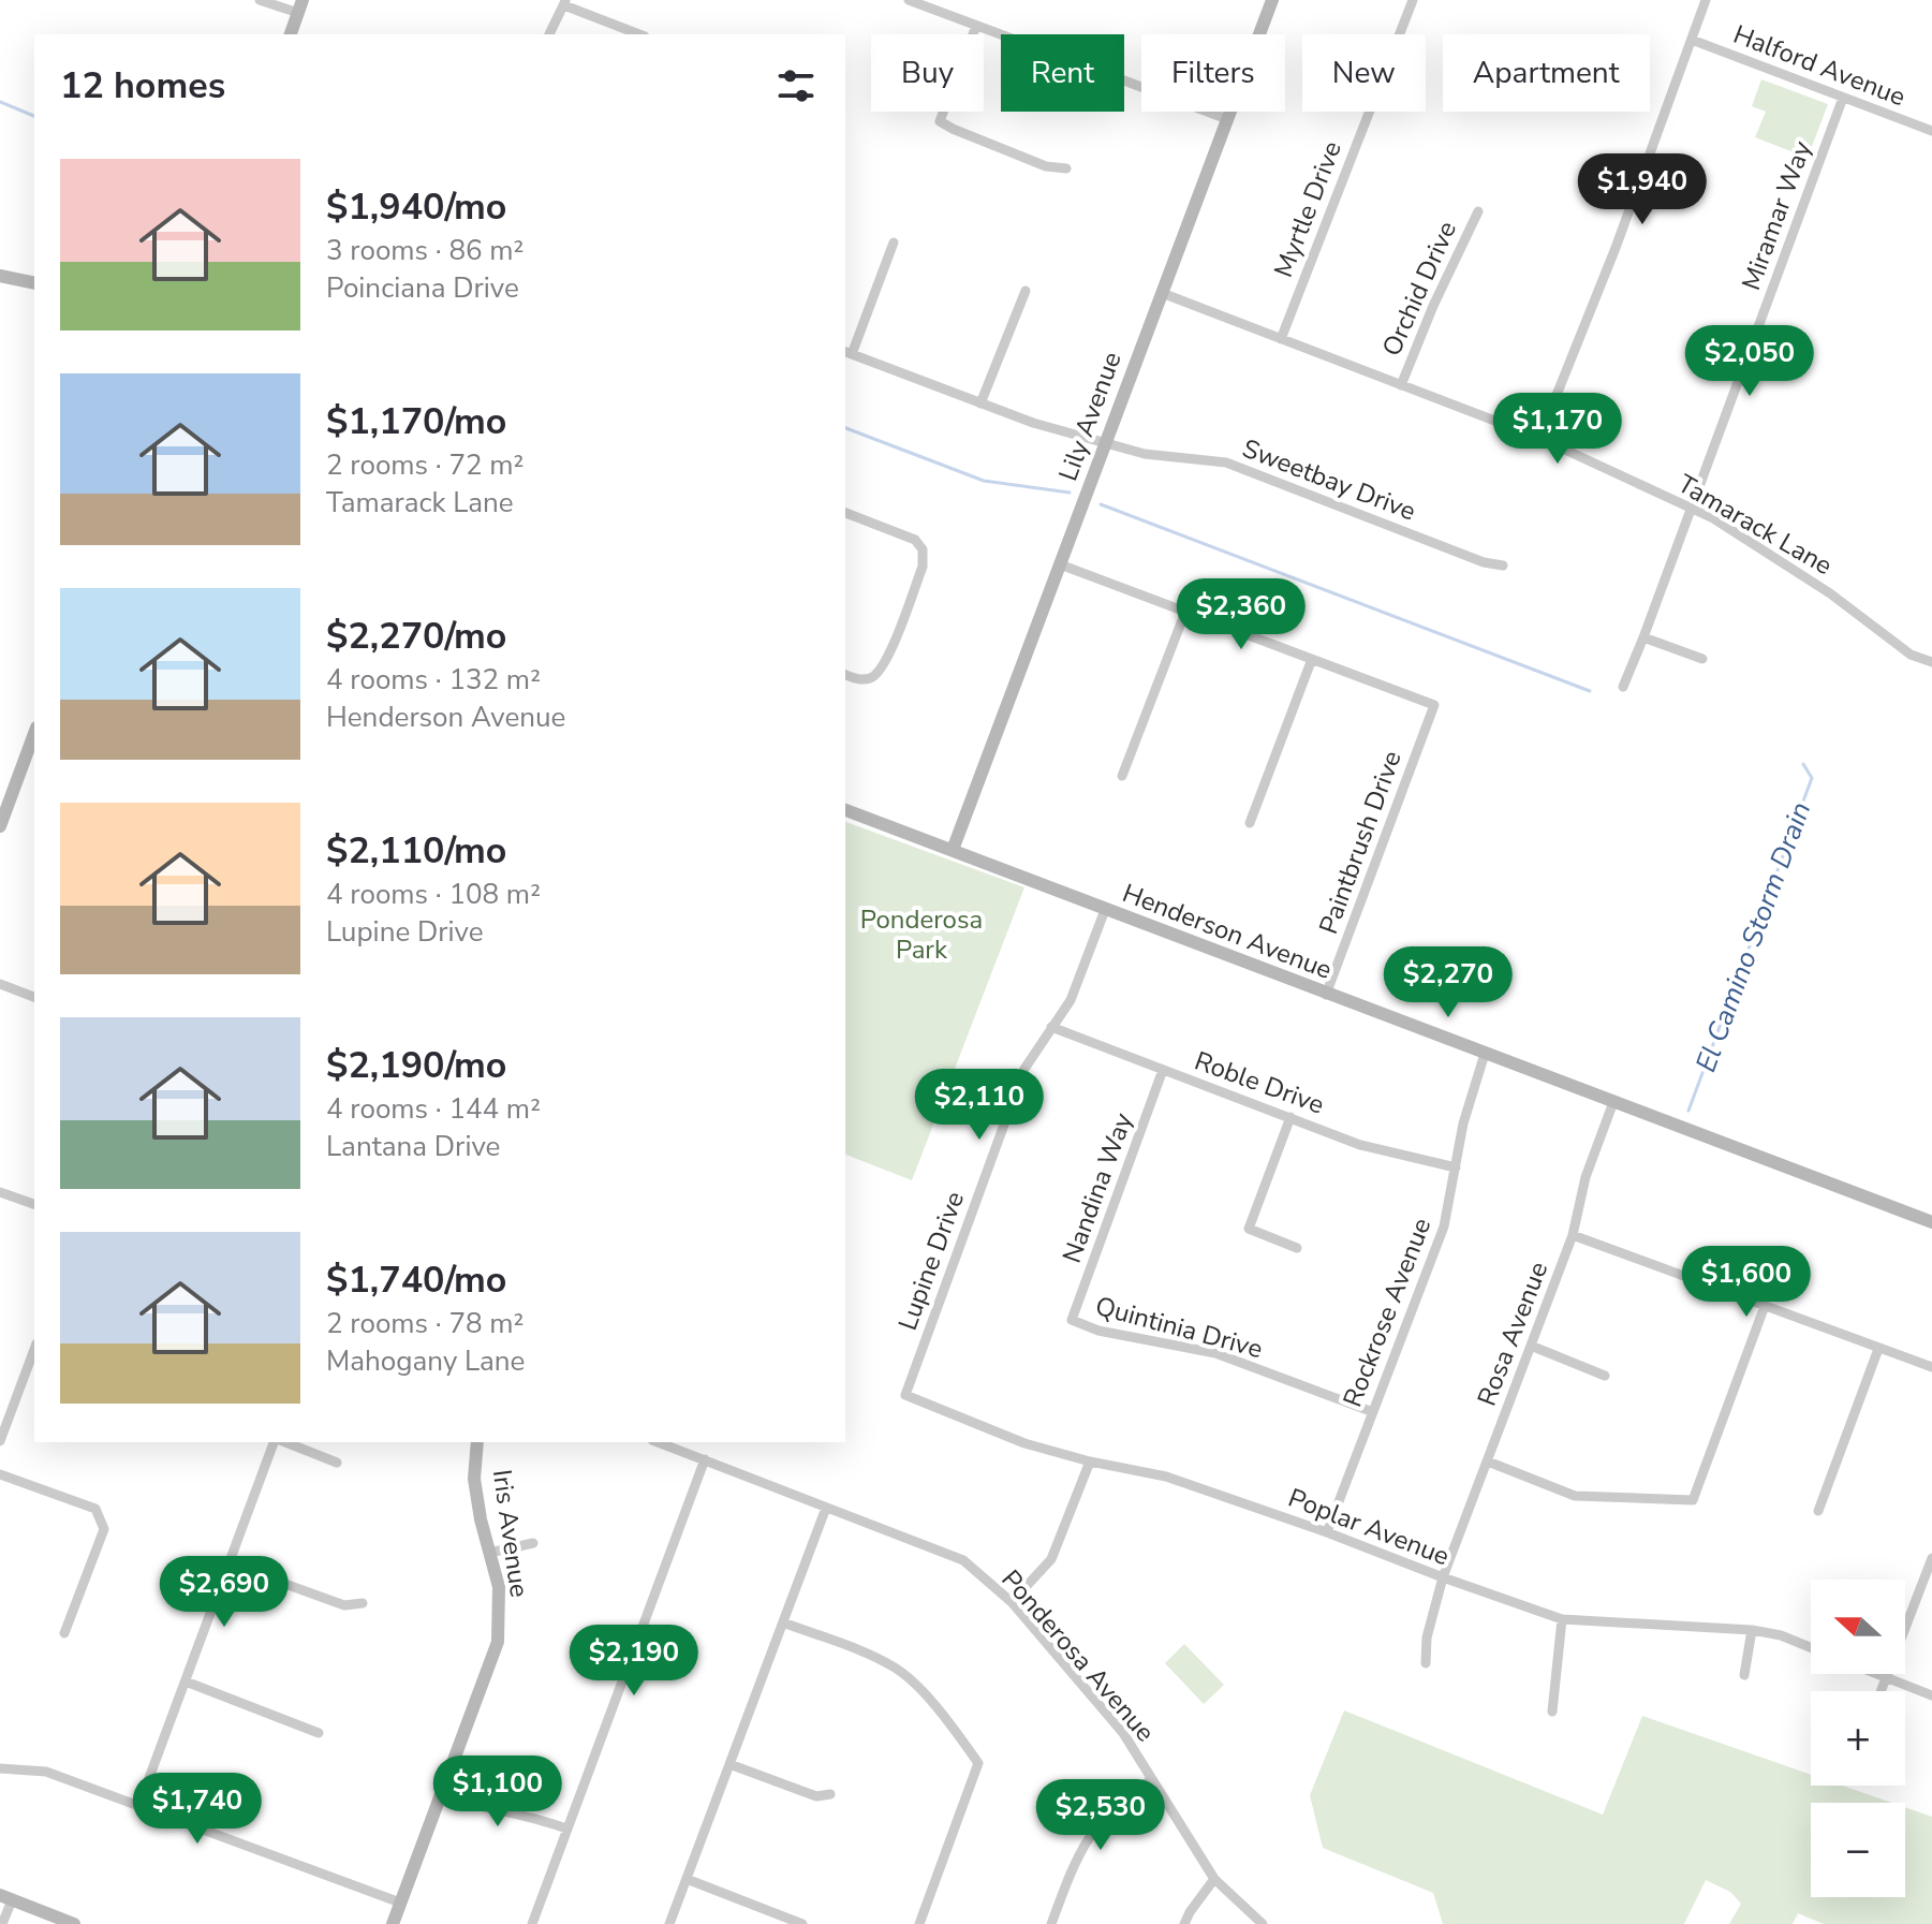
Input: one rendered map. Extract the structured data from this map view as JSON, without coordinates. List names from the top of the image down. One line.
{"streets":{"street":["Halford Avenue","Myrtle Drive","Miramar Way","Orchid Drive","Lily Avenue","Sweetbay Drive","Tamarack Lane","Paintbrush Drive","Henderson Avenue","Roble Drive","Nandina Way","Lupine Drive","Rockrose Avenue","Quintinia Drive","Rosa Avenue","Poplar Avenue","Iris Avenue","Ponderosa Avenue"]},"crossings":[["Halford Avenue","Miramar Way"],["Myrtle Drive","Tamarack Lane"],["Miramar Way","Tamarack Lane"],["Orchid Drive","Tamarack Lane"],["Lily Avenue","Sweetbay Drive"],["Lily Avenue","Tamarack Lane"],["Lily Avenue","Henderson Avenue"],["Paintbrush Drive","Henderson Avenue"],["Henderson Avenue","Lupine Drive"],["Henderson Avenue","Rockrose Avenue"],["Henderson Avenue","Rosa Avenue"],["Roble Drive","Nandina Way"],["Roble Drive","Lupine Drive"],["Roble Drive","Rockrose Avenue"],["Nandina Way","Quintinia Drive"],["Lupine Drive","Poplar Avenue"],["Rockrose Avenue","Quintinia Drive"],["Rockrose Avenue","Poplar Avenue"],["Rosa Avenue","Poplar Avenue"]],"water":["El Camino Storm Drain"],"parks":["Ponderosa Park"],"north":"left","page":{"chip":["Buy","Rent","Filters","New","Apartment"],"heading":"12 homes","list":[{"name":"$1,940/mo","note":"3 rooms · 86 m² · Poinciana Drive"},{"name":"$1,170/mo","note":"2 rooms · 72 m² · Tamarack Lane"},{"name":"$2,270/mo","note":"4 rooms · 132 m² · Henderson Avenue"},{"name":"$2,110/mo","note":"4 rooms · 108 m² · Lupine Drive"},{"name":"$2,190/mo","note":"4 rooms · 144 m² · Lantana Drive"},{"name":"$1,740/mo","note":"2 rooms · 78 m² · Mahogany Lane"}],"price":["$1,940","$2,050","$1,170","$2,360","$2,270","$2,110","$1,600","$2,690","$2,190","$1,100","$1,740","$2,530"],"map_buttons":["+","−"]}}
